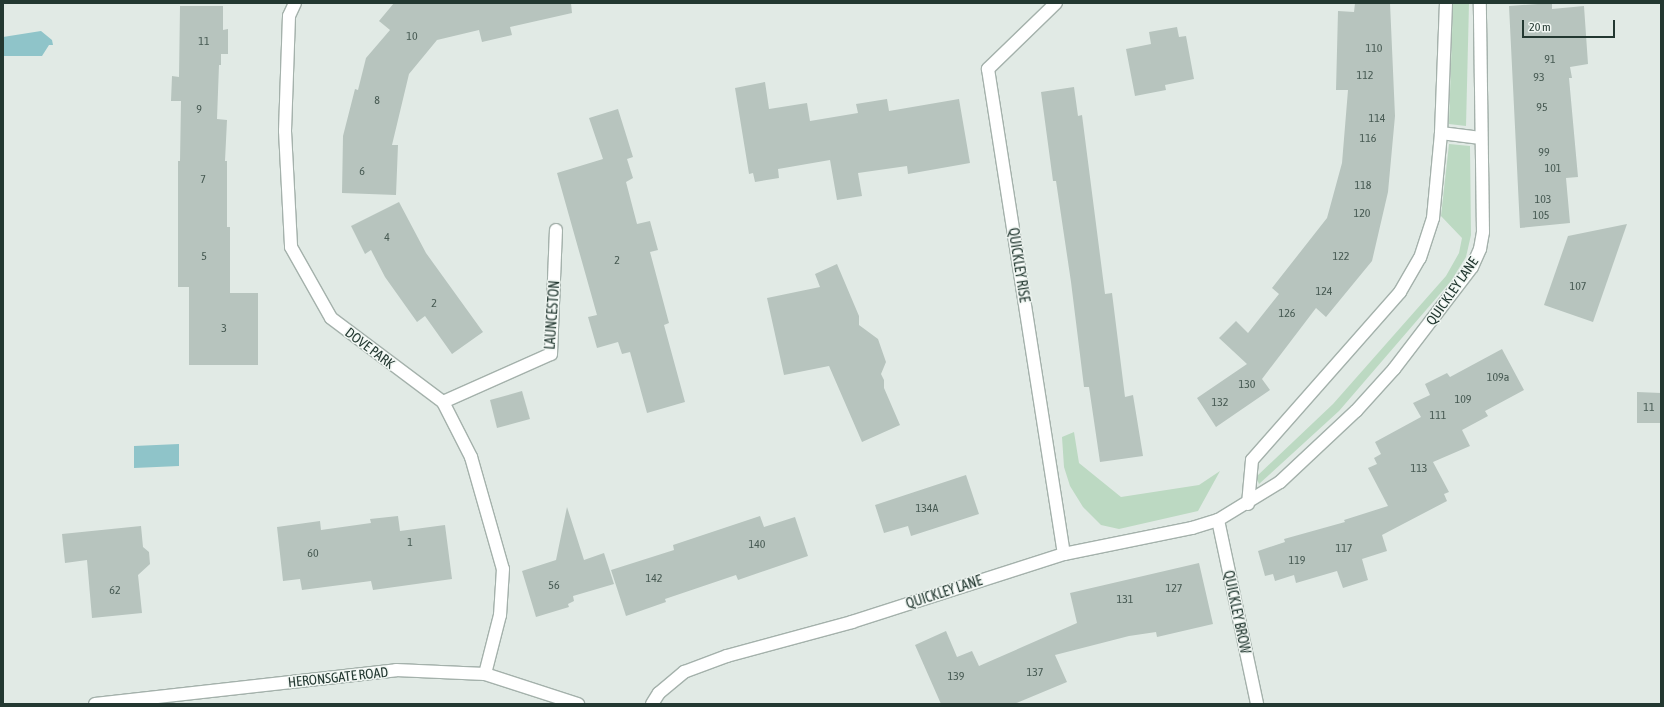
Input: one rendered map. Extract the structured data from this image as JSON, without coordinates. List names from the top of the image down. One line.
{"streets":{"street":["QUICKLEY RISE","QUICKLEY LANE","LAUNCESTON","DOVE PARK","QUICKLEY BROW","HERONSGATE ROAD"]},"crossings":[["QUICKLEY RISE","QUICKLEY LANE"],["QUICKLEY LANE","QUICKLEY BROW"],["LAUNCESTON","DOVE PARK"],["DOVE PARK","HERONSGATE ROAD"]],"house_numbers":["10","11","110","91","112","93","8","95","9","114","116","99","101","6","7","118","103","120","105","4","5","122","2","107","124","2","126","3","109a","130","109","132","11","111","113","134A","1","140","117","60","119","142","56","127","62","131","137","139"],"scale_bar":"20 m"}
